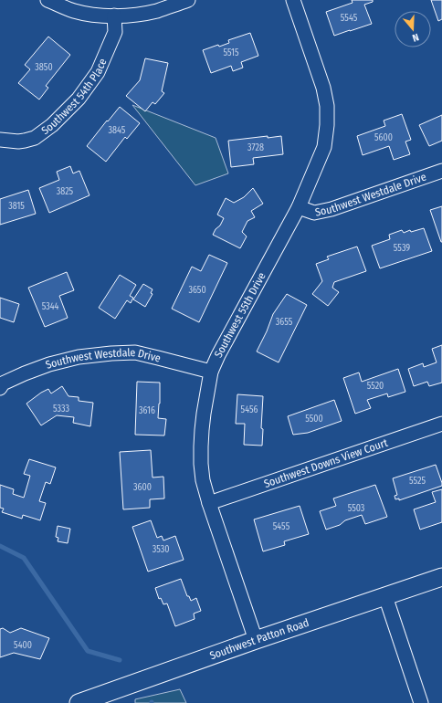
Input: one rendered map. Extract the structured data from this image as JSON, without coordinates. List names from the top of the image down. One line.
{"streets":{"street":["Southwest 54th Place","Southwest Westdale Drive","Southwest 55th Drive","Southwest Downs View Court","Southwest Patton Road"]},"crossings":[["Southwest Westdale Drive","Southwest 55th Drive"],["Southwest 55th Drive","Southwest Downs View Court"],["Southwest 55th Drive","Southwest Patton Road"]],"house_numbers":["5545","5515","3850","3845","5600","3728","3825","3815","5539","3650","5344","3655","5520","5333","5456","3616","5500","5525","3600","5503","5455","3530","5400"],"north":"bottom"}
